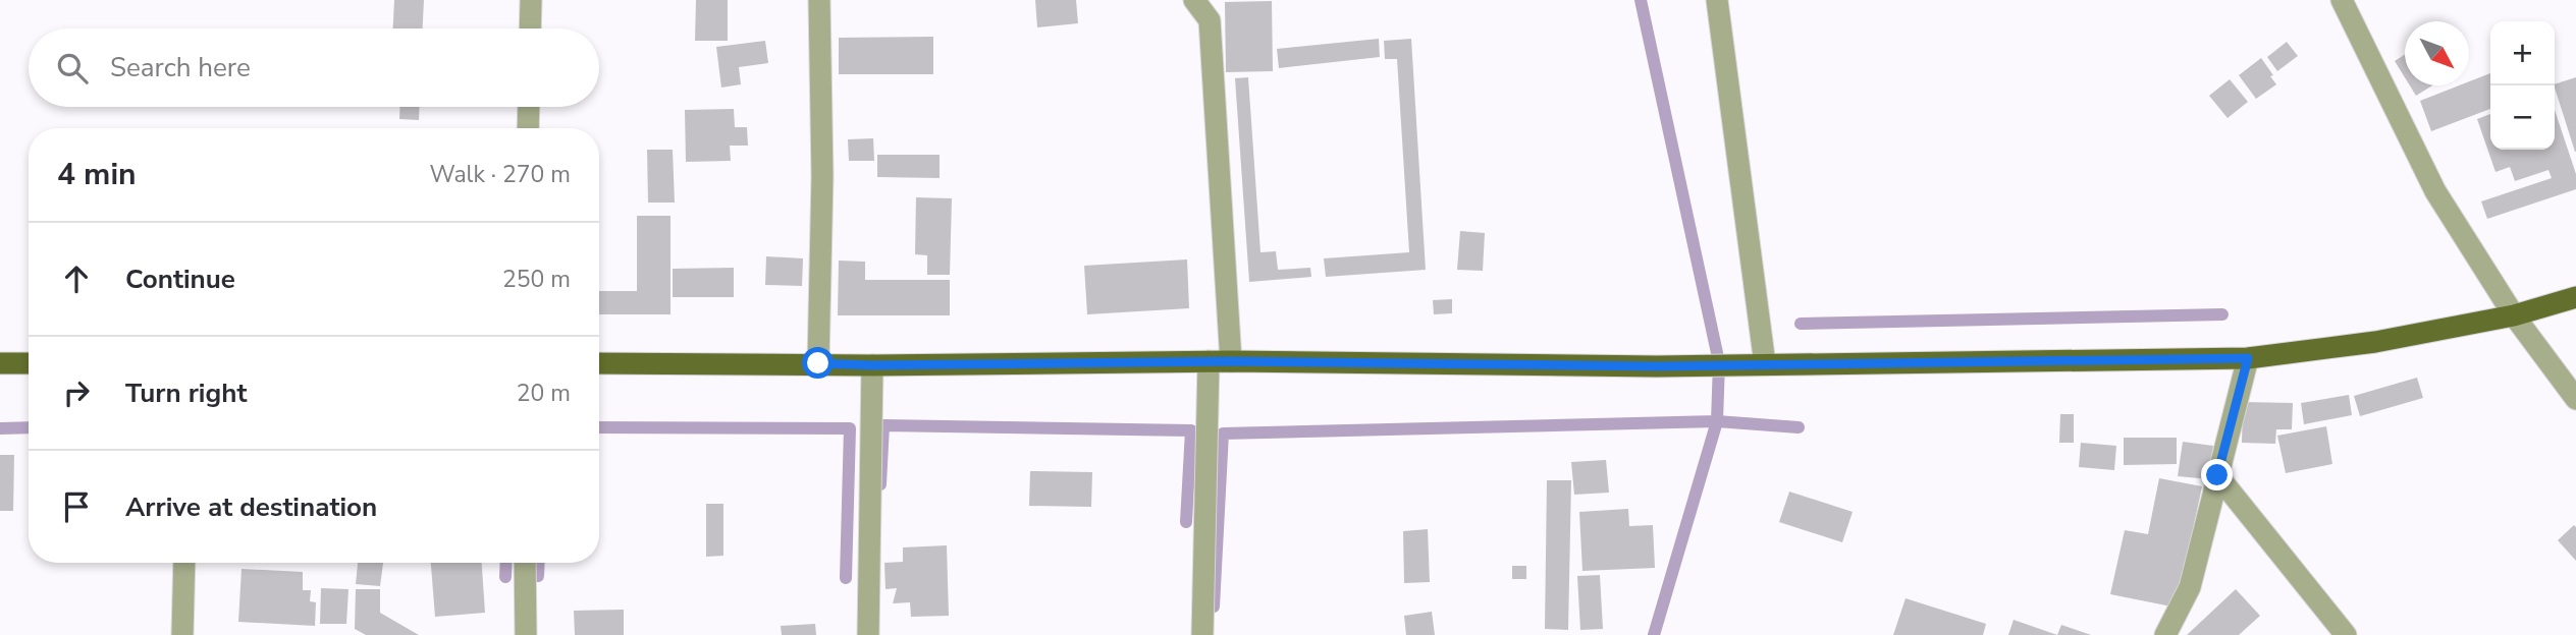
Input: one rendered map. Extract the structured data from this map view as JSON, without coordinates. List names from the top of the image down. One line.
{"north":"bottom right","page":{"map_buttons":["+","−"],"search":"Search here","heading":["4 min","Walk · 270 m"],"list":[["Continue","250 m"],["Turn right","20 m"],"Arrive at destination"]}}
